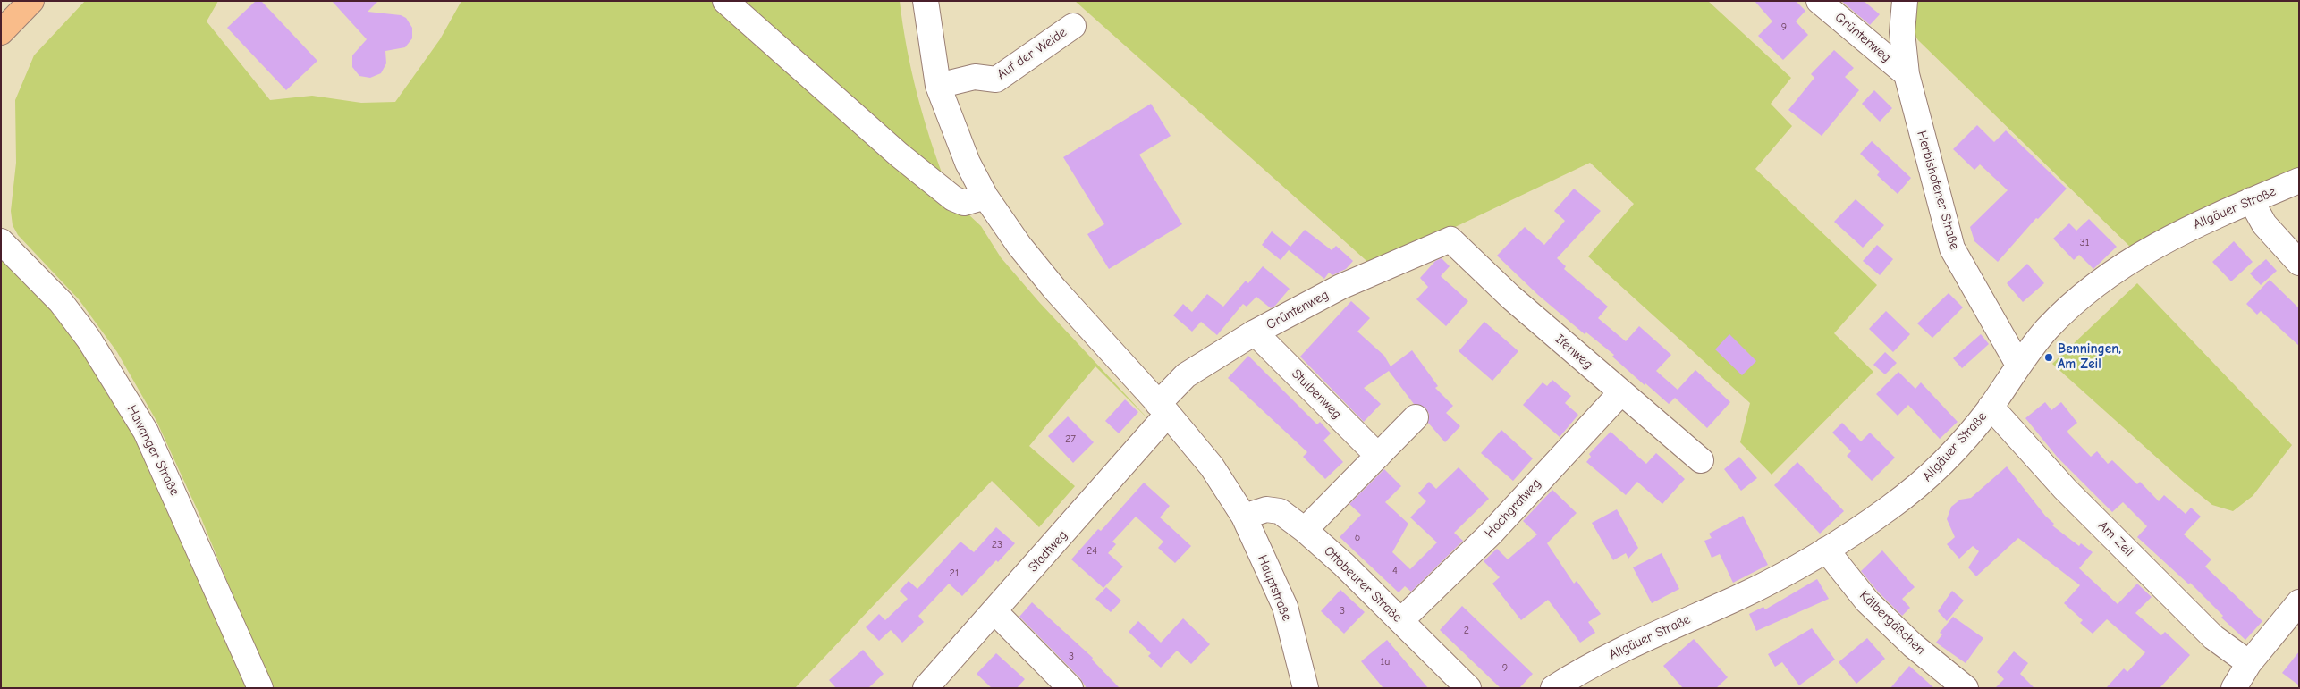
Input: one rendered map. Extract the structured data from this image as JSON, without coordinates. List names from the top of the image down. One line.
{"streets":{"street":["Grüntenweg","Auf der Weide","Herbishofener Straße","Allgäuer Straße","Ifenweg","Stuibenweg","Hawanger Straße","Hochgratweg","Am Zeil","Stadtweg","Ottobeurer Straße","Hauptstraße","Kälbergäßchen"]},"crossings":[["Grüntenweg","Herbishofener Straße"],["Grüntenweg","Ifenweg"],["Grüntenweg","Stuibenweg"],["Grüntenweg","Stadtweg"],["Grüntenweg","Hauptstraße"],["Auf der Weide","Hauptstraße"],["Herbishofener Straße","Allgäuer Straße"],["Allgäuer Straße","Am Zeil"],["Allgäuer Straße","Kälbergäßchen"],["Ifenweg","Hochgratweg"],["Hochgratweg","Ottobeurer Straße"],["Stadtweg","Hauptstraße"],["Ottobeurer Straße","Hauptstraße"]],"places":["Benningen, Am Zeil"],"house_numbers":["9","31","27","6","23","24","4","21","3","2","3","1a","9"]}
